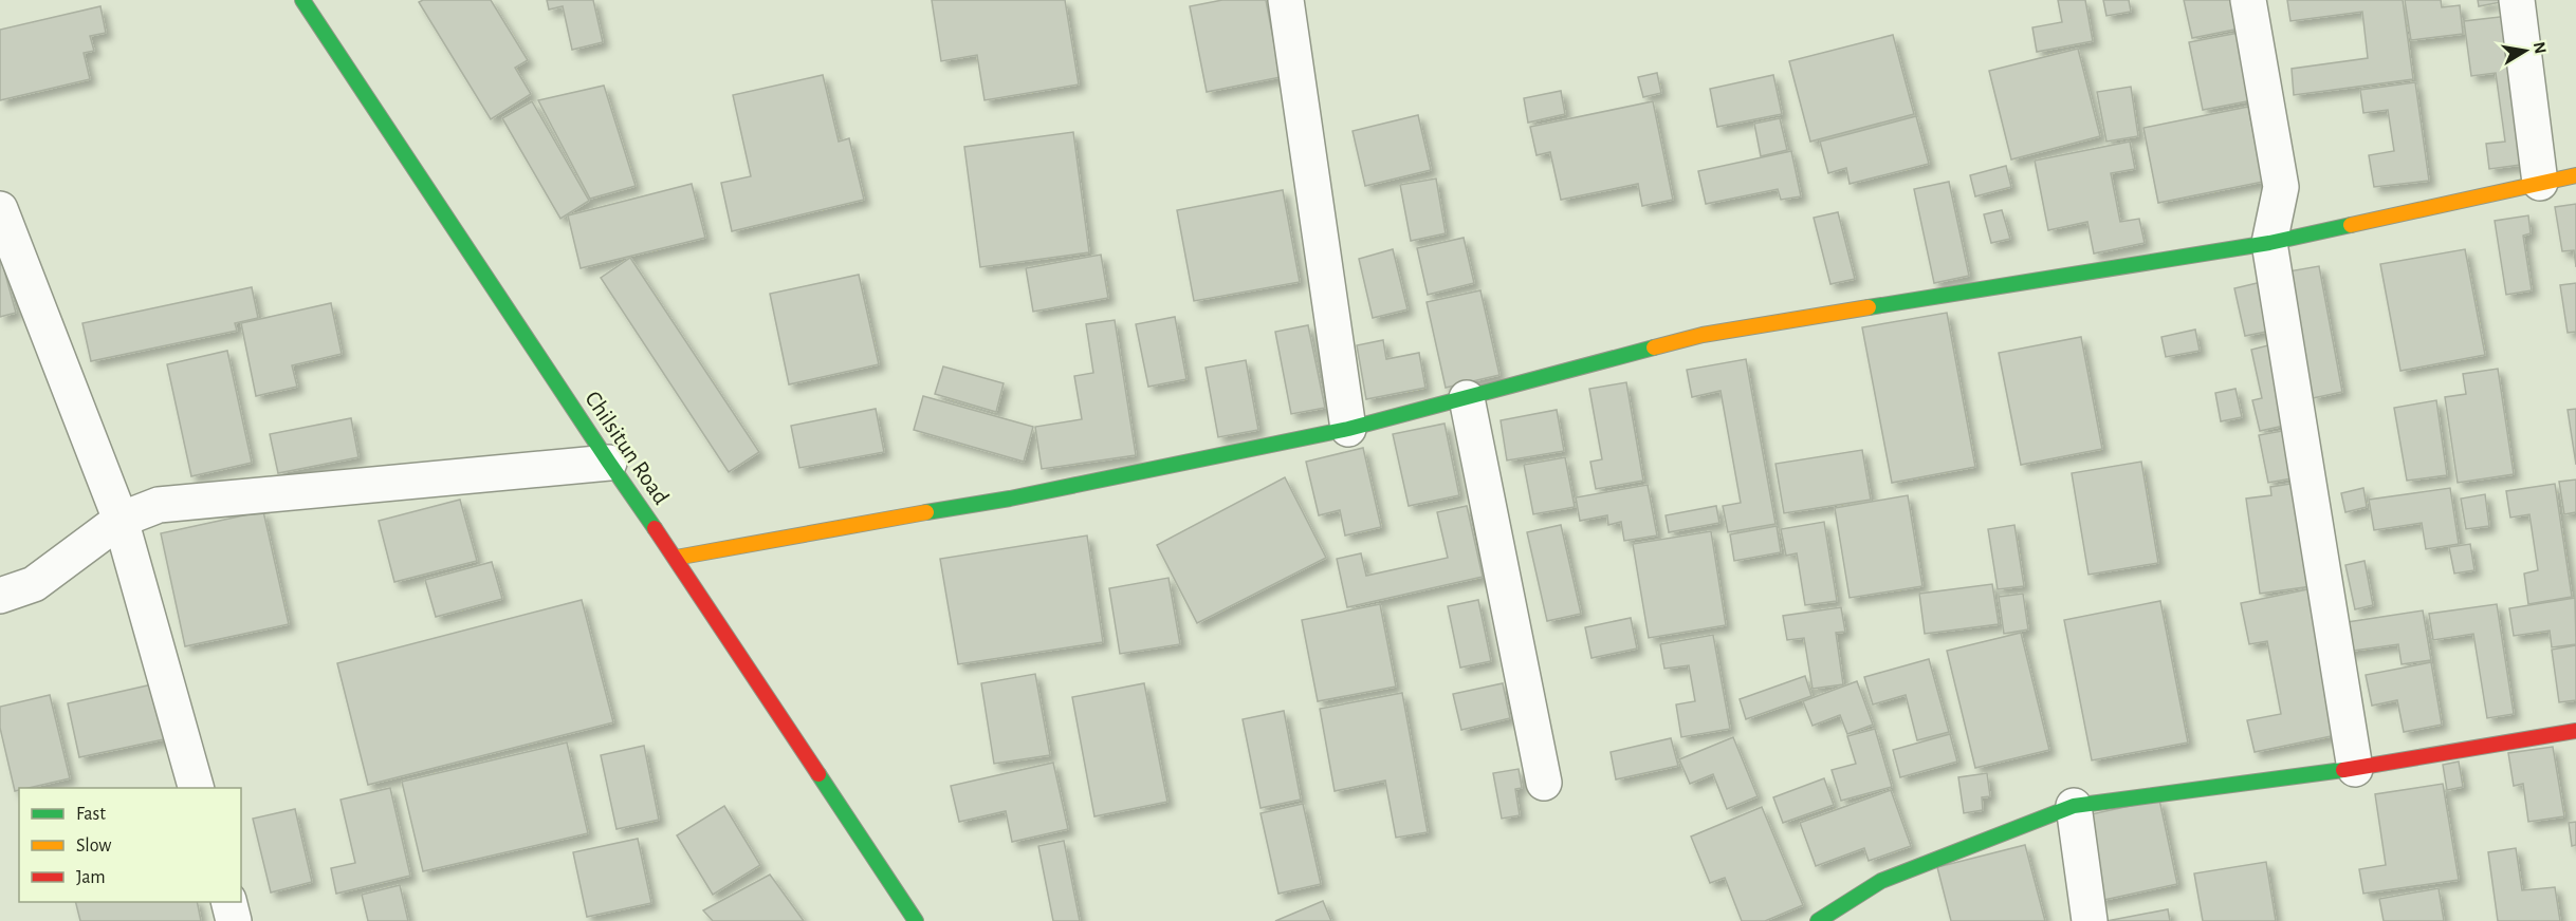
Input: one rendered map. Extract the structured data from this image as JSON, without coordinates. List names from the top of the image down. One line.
{"streets":{"street":["Chilsitun Road"]},"legend":["Fast","Slow","Jam"],"north":"right"}
